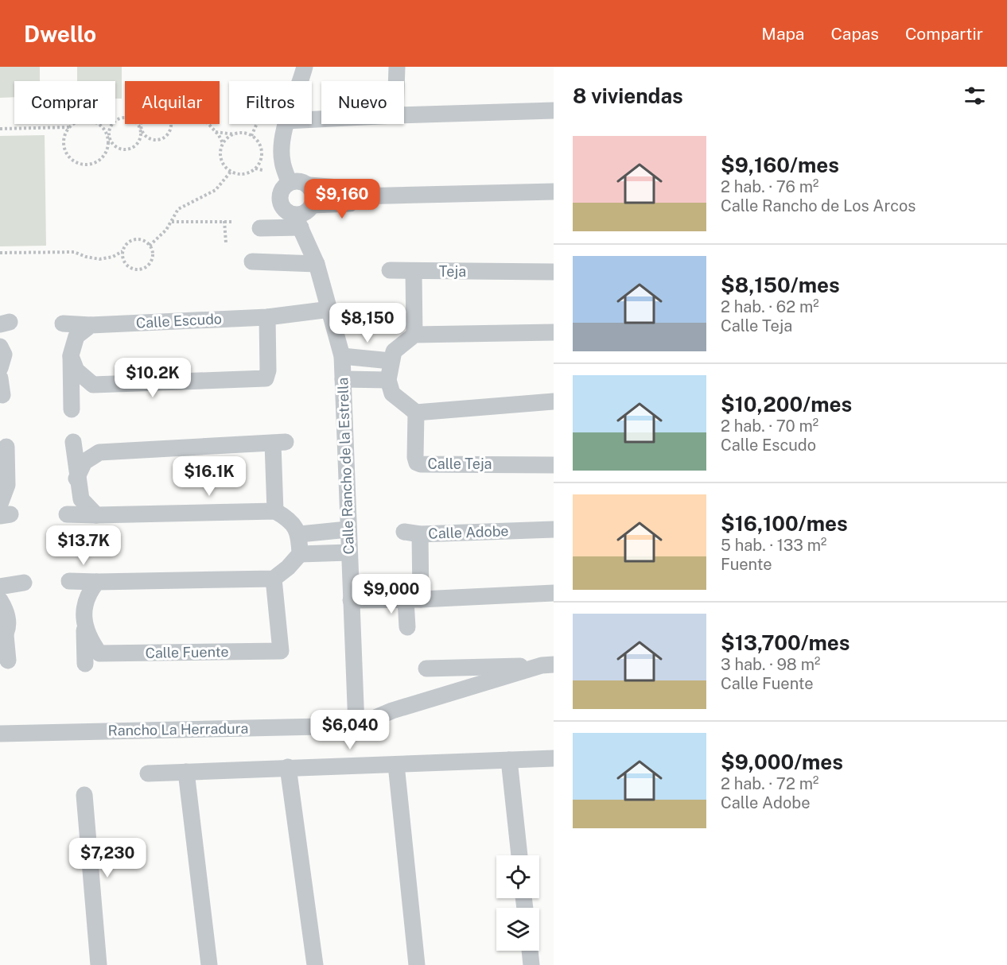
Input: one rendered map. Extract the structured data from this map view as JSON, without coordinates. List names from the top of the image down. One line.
{"streets":{"street":["Teja","Calle Escudo","Calle Teja","Calle Rancho de la Estrella","Calle Adobe","Calle Fuente","Rancho La Herradura"]},"crossings":[["Calle Escudo","Calle Rancho de la Estrella"],["Calle Rancho de la Estrella","Rancho La Herradura"]],"page":{"header":"Dwello","nav":["Mapa","Capas","Compartir"],"heading":"8 viviendas","chip":["Comprar","Alquilar","Filtros","Nuevo"],"list":[{"name":"$9,160/mes","note":"2 hab. · 76 m² · Calle Rancho de Los Arcos"},{"name":"$8,150/mes","note":"2 hab. · 62 m² · Calle Teja"},{"name":"$10,200/mes","note":"2 hab. · 70 m² · Calle Escudo"},{"name":"$16,100/mes","note":"5 hab. · 133 m² · Fuente"},{"name":"$13,700/mes","note":"3 hab. · 98 m² · Calle Fuente"},{"name":"$9,000/mes","note":"2 hab. · 72 m² · Calle Adobe"}],"price":["$9,160","$8,150","$10.2K","$16.1K","$13.7K","$9,000","$6,040","$7,230"]}}
